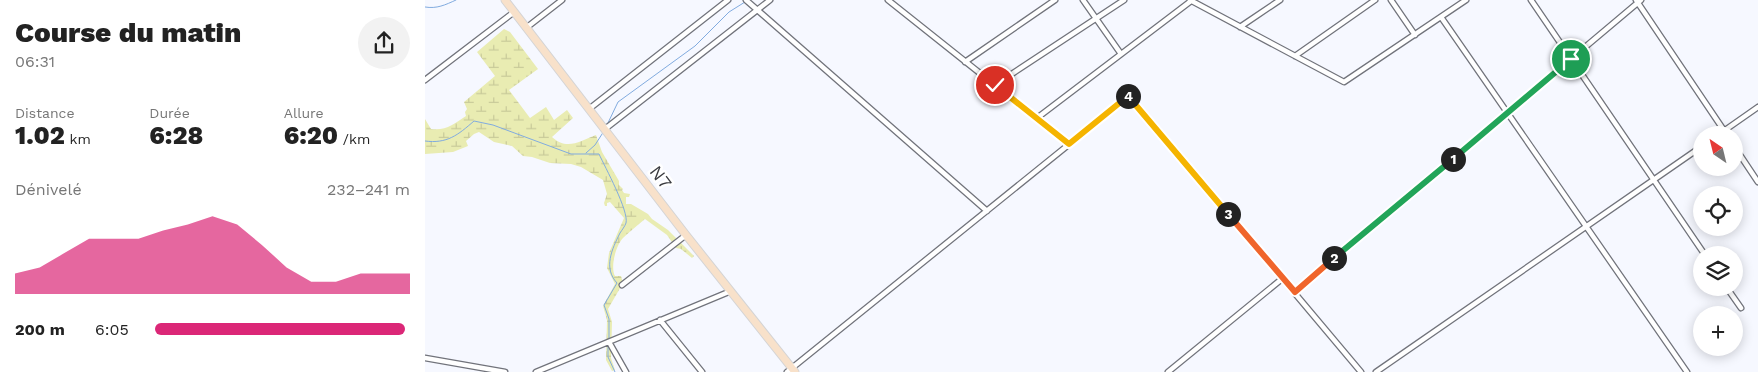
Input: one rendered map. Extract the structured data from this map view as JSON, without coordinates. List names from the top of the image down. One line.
{"streets":{"main road":["N7"]},"north":"top left","page":{"heading":["Course du matin","06:31"],"pins":["4","1","3","2"],"stats":[["Distance","1.02 km"],["Durée","6:28"],["Allure","6:20 /km"]],"map_buttons":"+","chart":["Dénivelé","232–241 m"],"list":[{"name":"200 m","note":"6:05"}]}}
